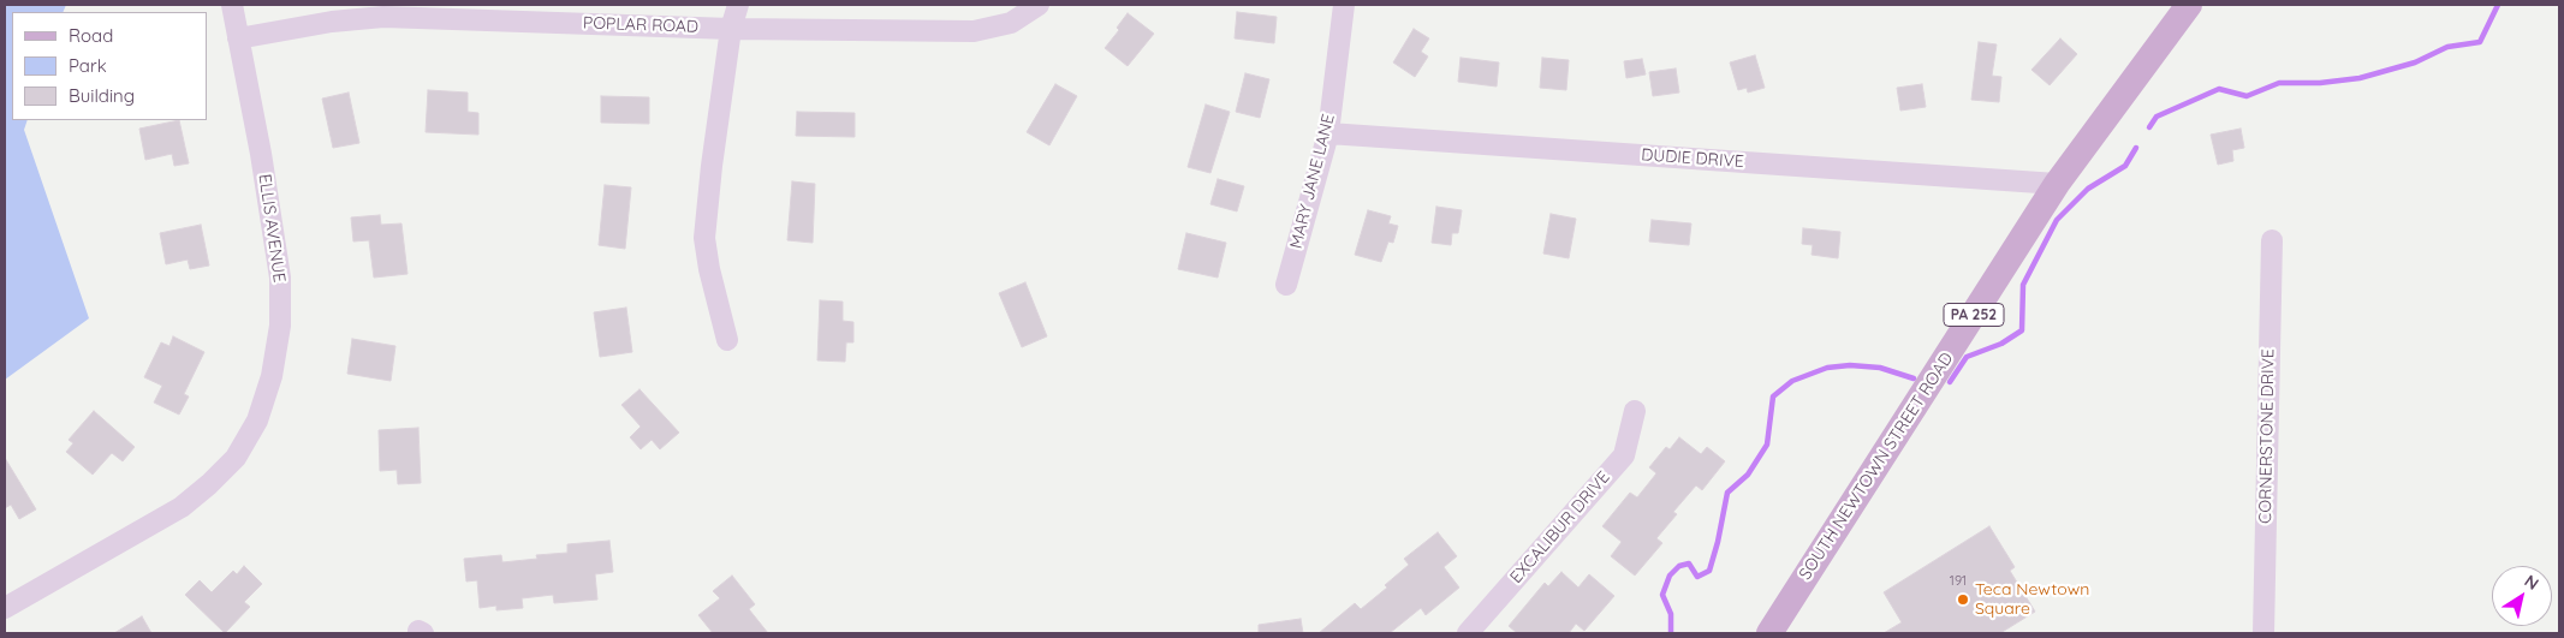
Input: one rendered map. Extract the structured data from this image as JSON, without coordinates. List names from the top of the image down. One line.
{"streets":{"main road":["PA 252","SOUTH NEWTOWN STREET ROAD"],"street":["POPLAR ROAD","DUDIE DRIVE","MARY JANE LANE","ELLIS AVENUE","CORNERSTONE DRIVE","EXCALIBUR DRIVE"]},"crossings":[["POPLAR ROAD","ELLIS AVENUE"],["DUDIE DRIVE","MARY JANE LANE"],["DUDIE DRIVE","SOUTH NEWTOWN STREET ROAD"]],"places":["Teca Newtown Square"],"house_numbers":["191"],"legend":["Road","Park","Building"],"north":"top right"}
